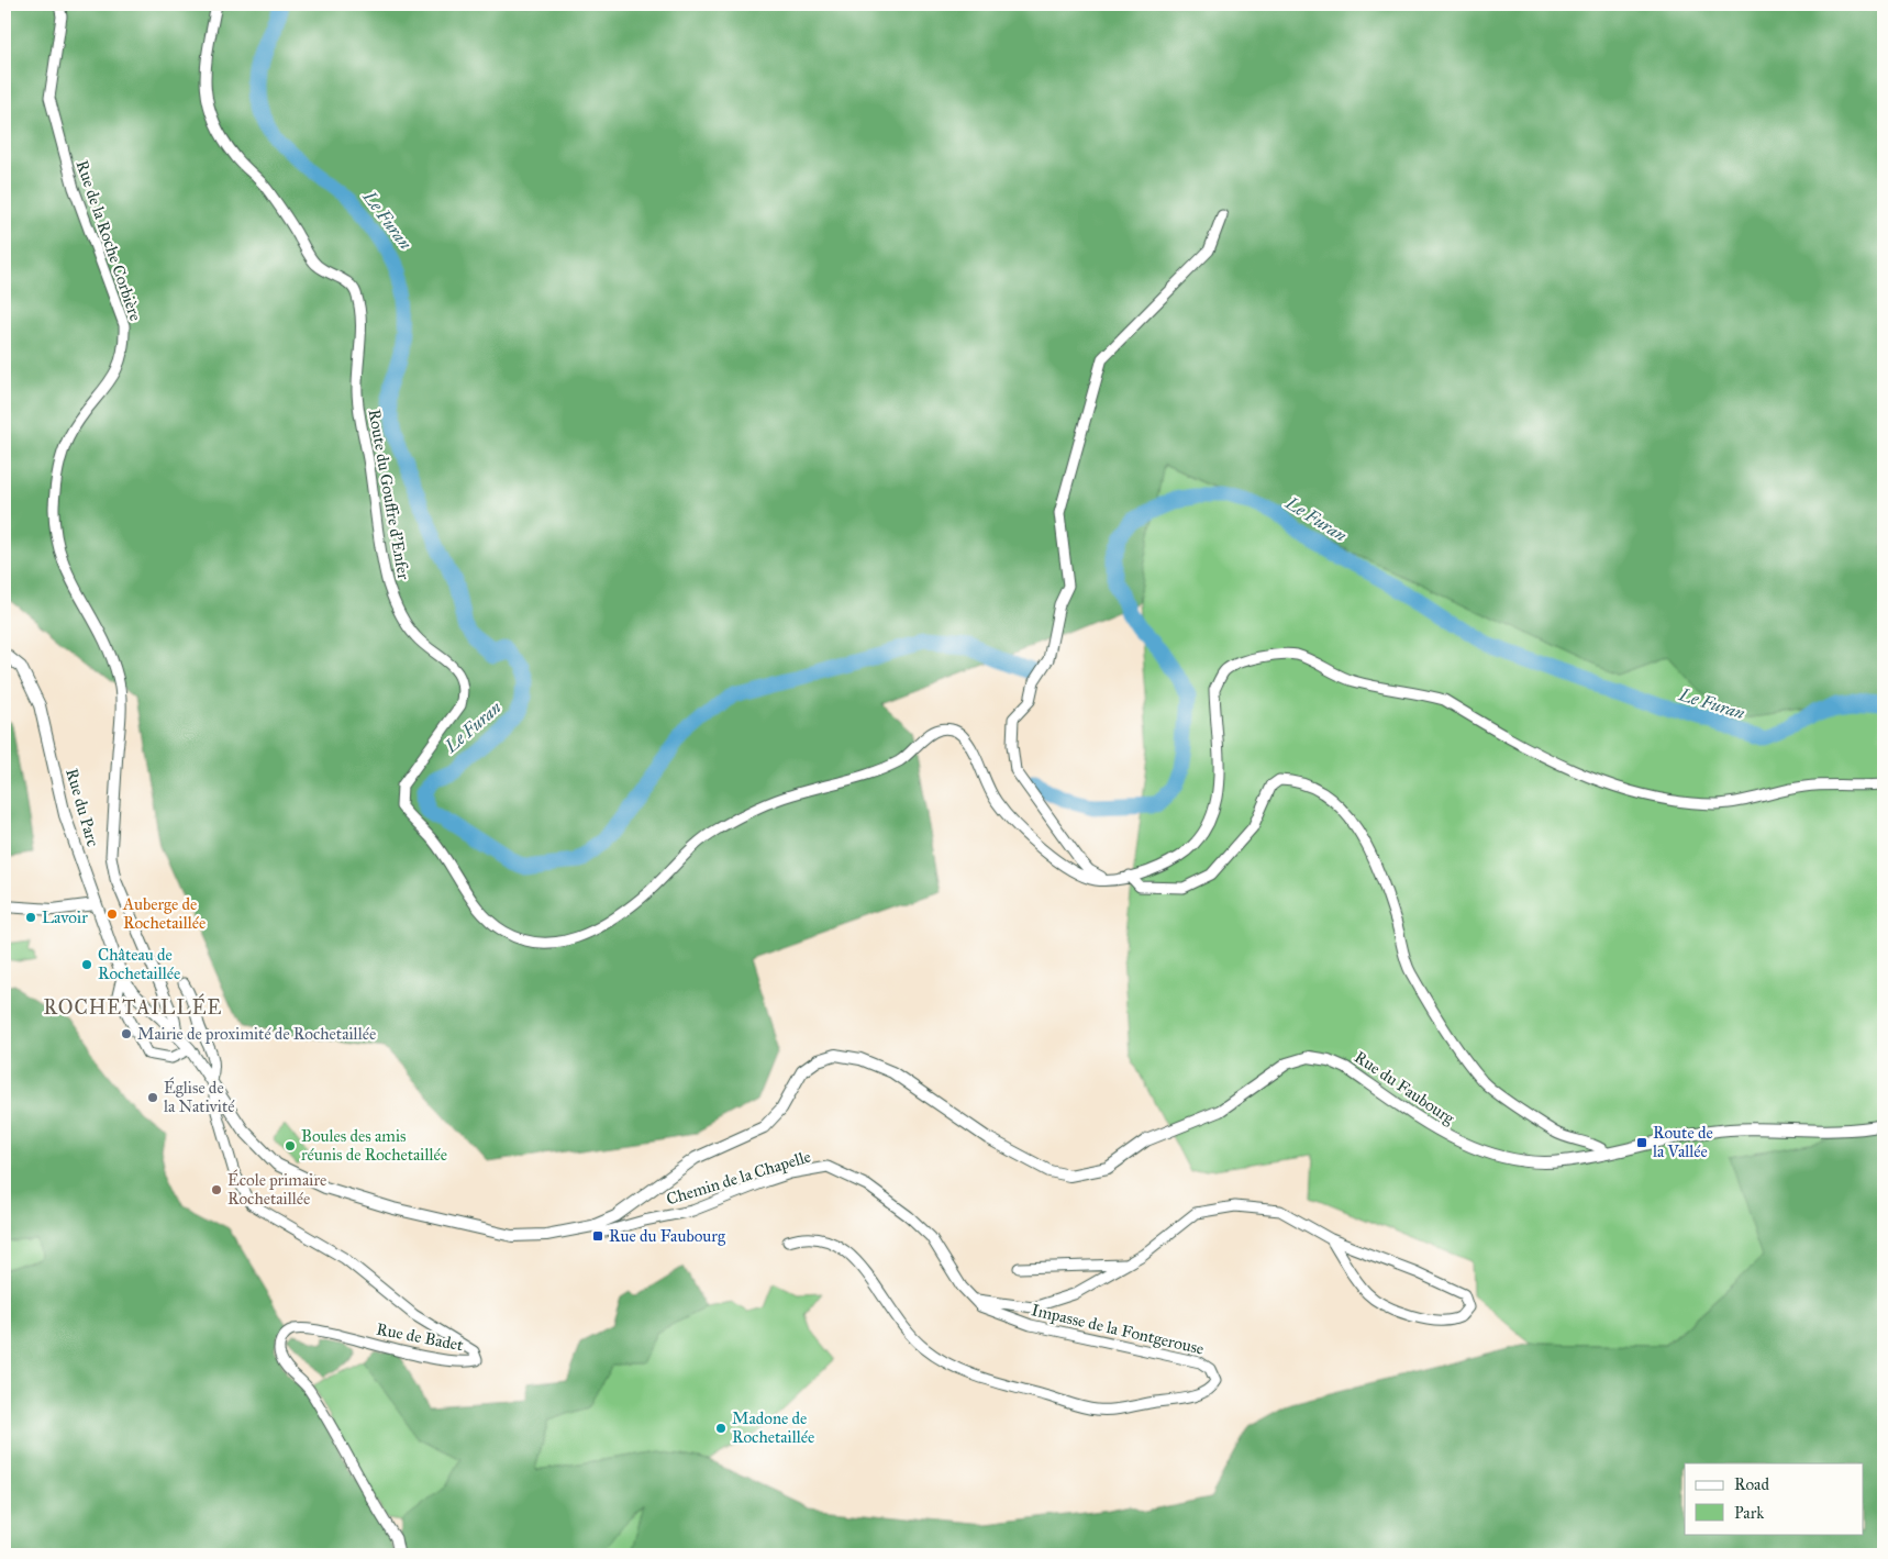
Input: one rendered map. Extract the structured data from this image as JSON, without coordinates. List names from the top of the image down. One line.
{"streets":{"main road":["Rue du Parc","Rue du Faubourg"],"street":["Rue de la Roche Corbière","Route du Gouffre d'Enfer","Chemin de la Chapelle","Impasse de la Fontgerouse","Rue de Badet"]},"crossings":[["Rue de la Roche Corbière","Rue du Faubourg"],["Rue du Parc","Rue du Faubourg"],["Rue du Faubourg","Chemin de la Chapelle"],["Rue du Faubourg","Rue de Badet"],["Chemin de la Chapelle","Impasse de la Fontgerouse"]],"districts":["ROCHETAILLÉE"],"water":["Le Furan"],"places":{"other":["Auberge de Rochetaillée","Lavoir","Château de Rochetaillée","Mairie de proximité de Rochetaillée","Église de la Nativité","Boules des amis réunis de Rochetaillée","École primaire Rochetaillée","Madone de Rochetaillée"],"transit":["Route de la Vallée","Rue du Faubourg"]},"legend":["Road","Park"]}
